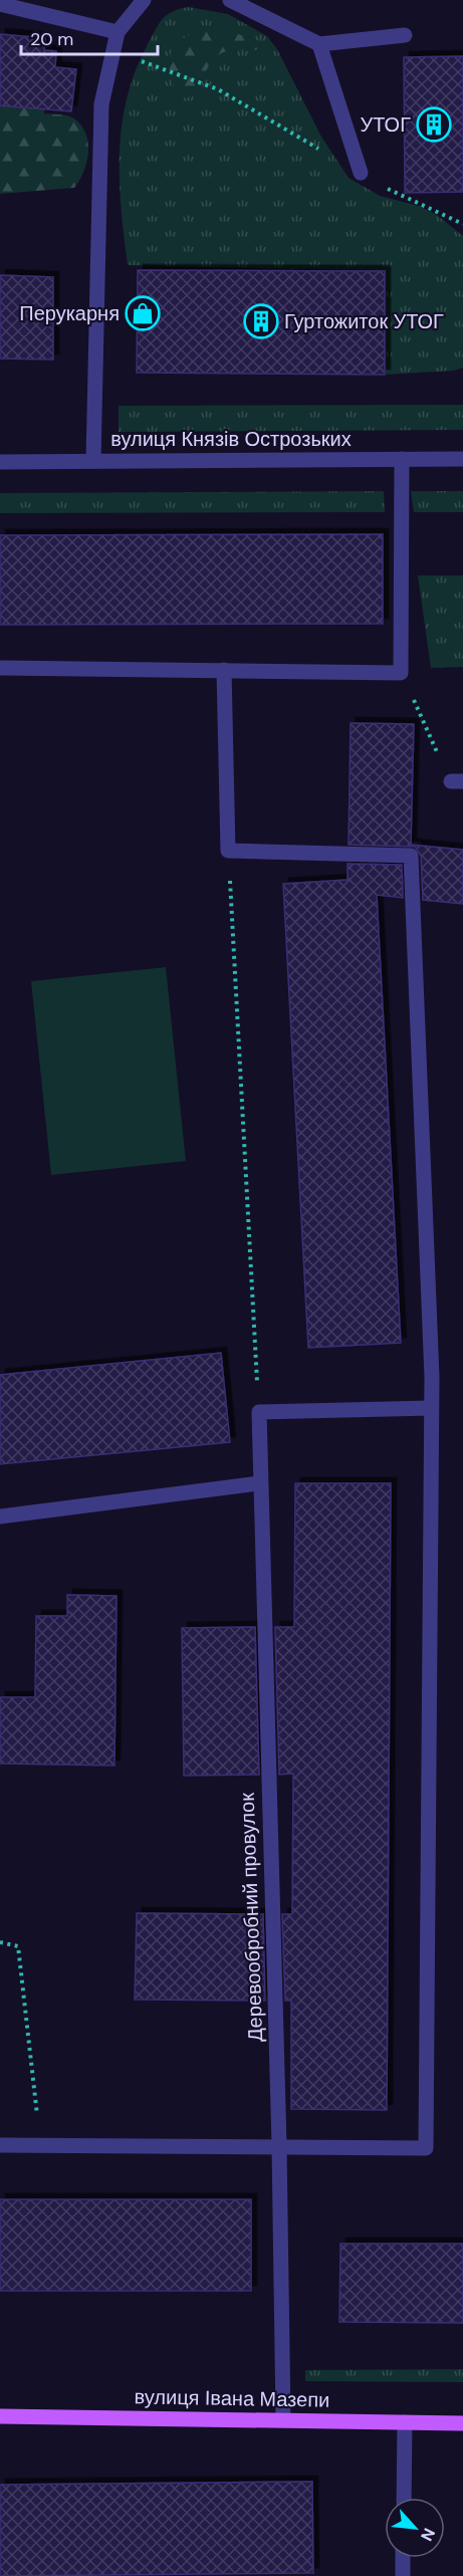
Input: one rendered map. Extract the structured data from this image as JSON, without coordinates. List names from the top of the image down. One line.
{"streets":{"main road":["вулиця Івана Мазепи"],"street":["вулиця Князів Острозьких","Деревообробний провулок"]},"crossings":[["Деревообробний провулок","вулиця Івана Мазепи"]],"places":{"building":["УТОГ","Гуртожиток УТОГ"],"shop":["Перукарня"]},"scale_bar":"20 m","north":"bottom right"}
